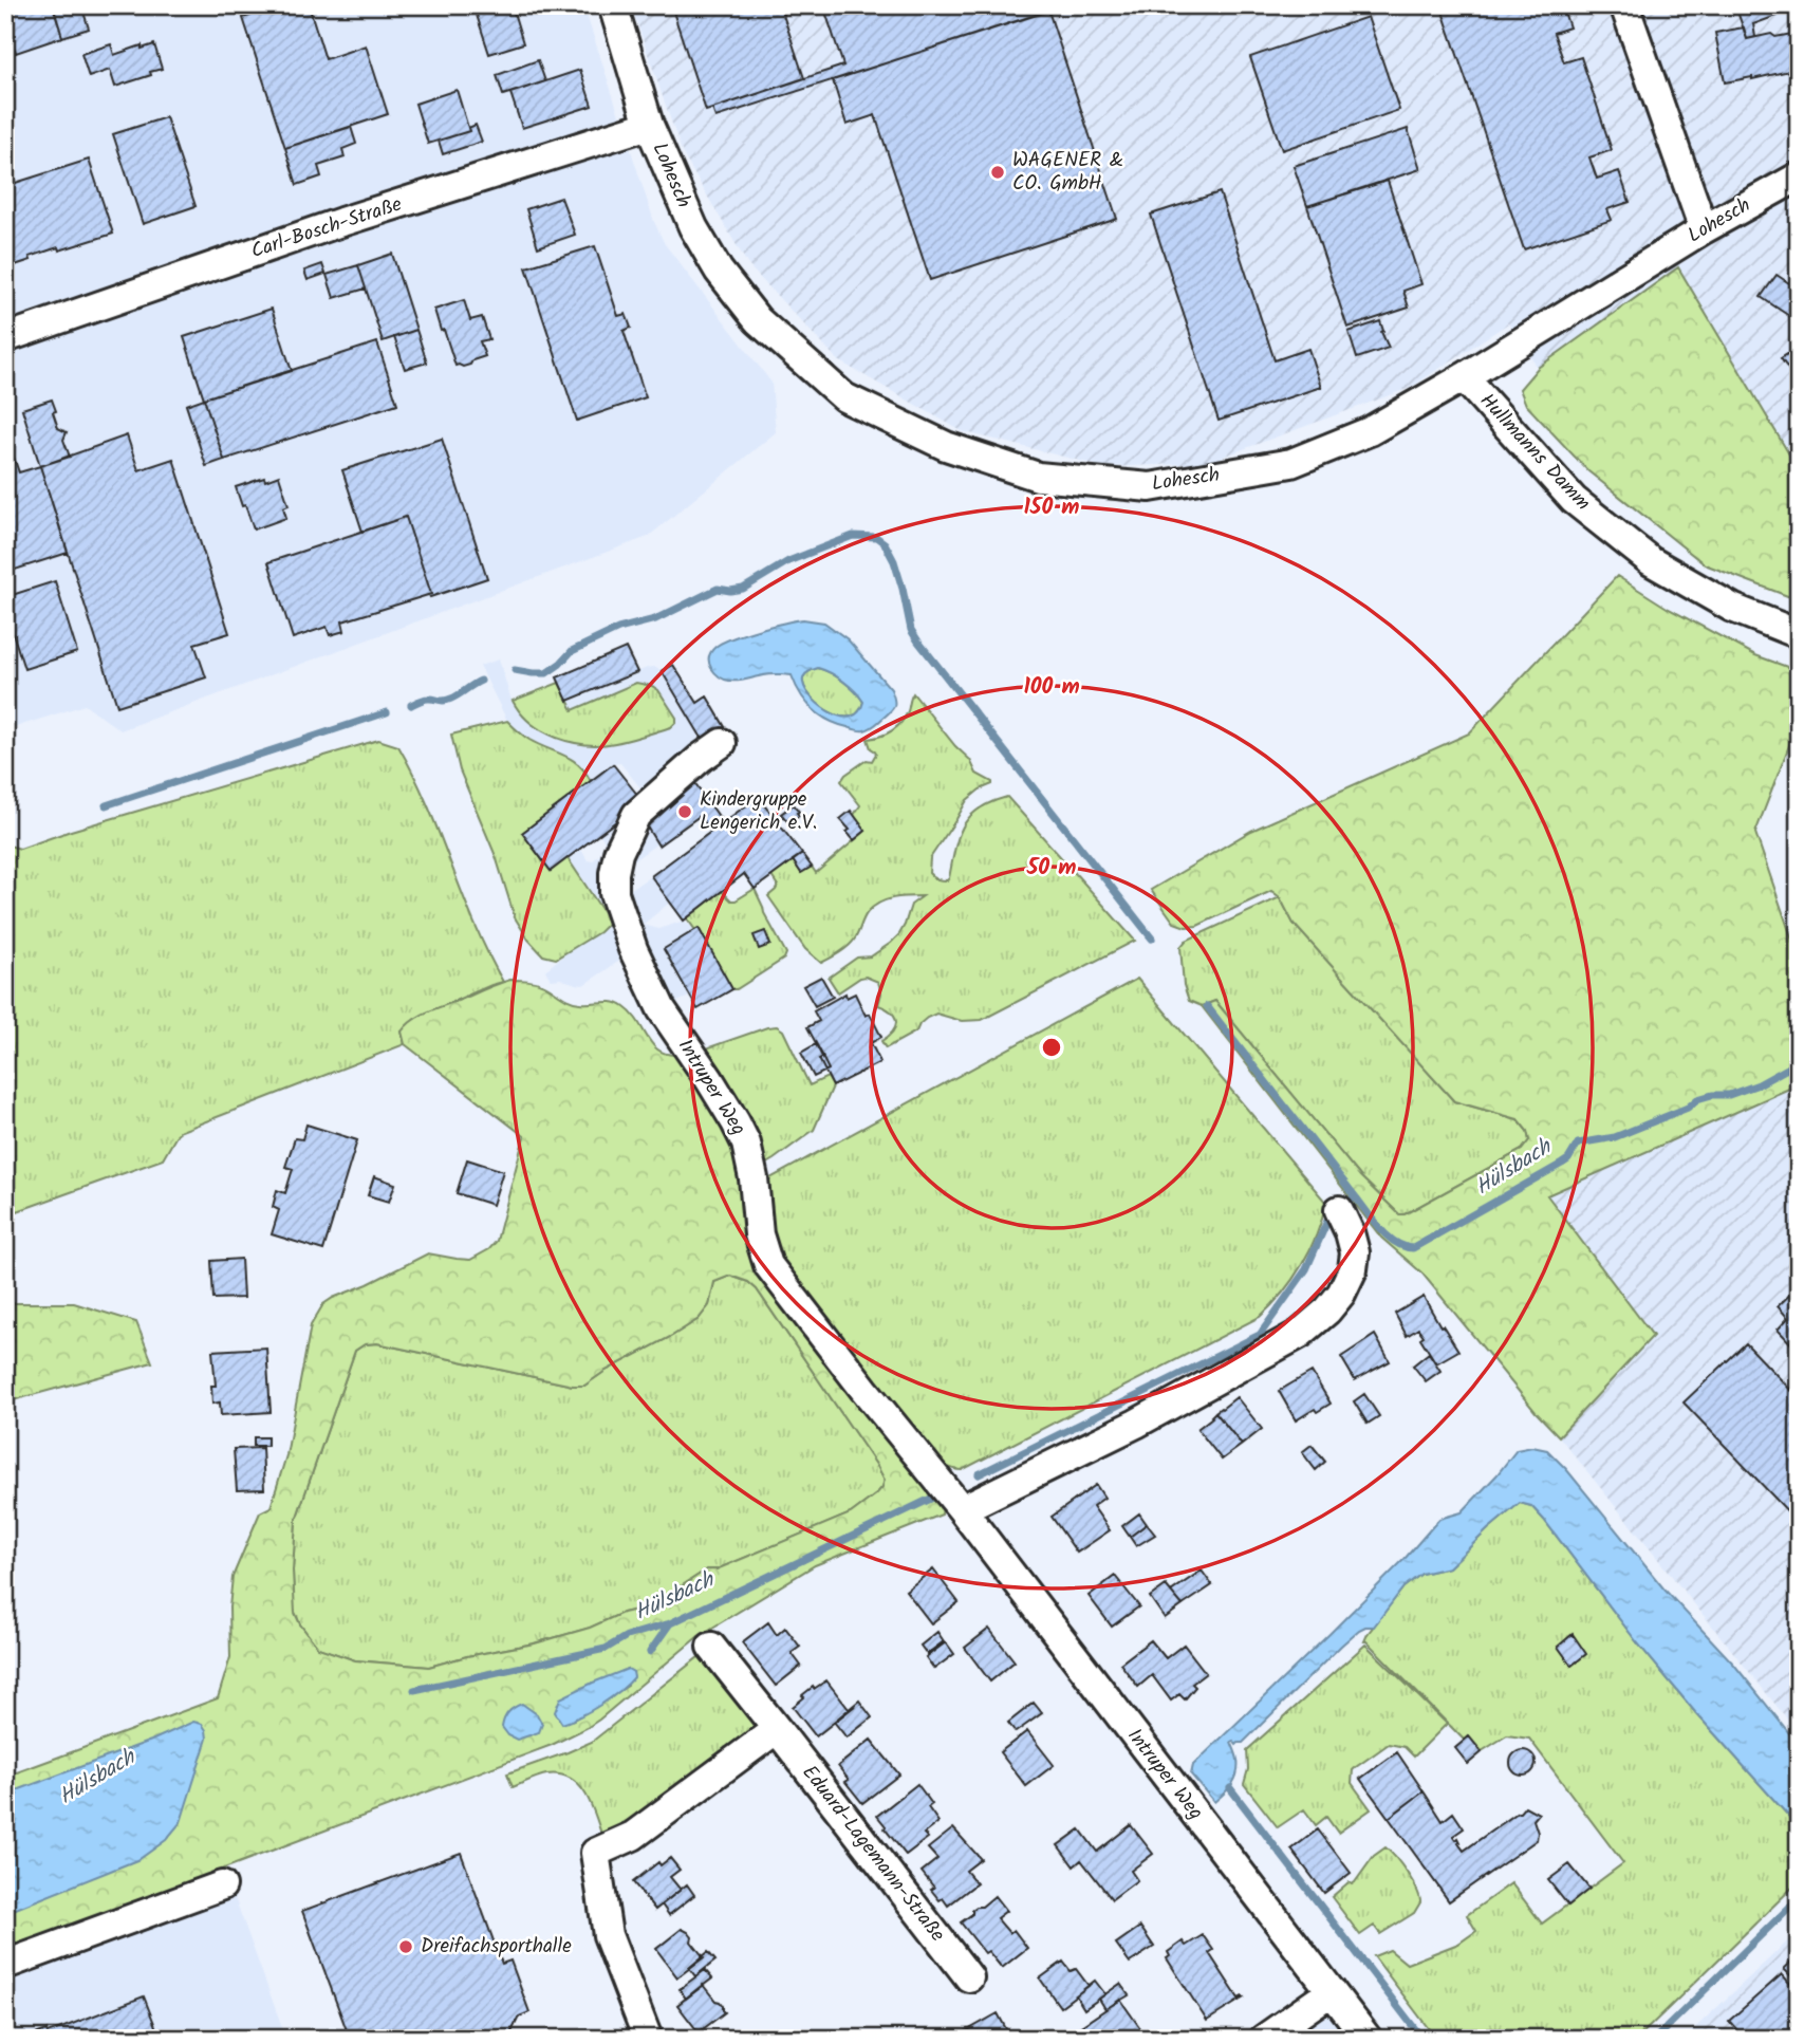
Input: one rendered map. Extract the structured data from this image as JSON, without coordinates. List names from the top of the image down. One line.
{"streets":{"street":["Lohesch","Carl-Bosch-Straße","Hullmanns Damm","Intruper Weg","Eduard-Lagemann-Straße"]},"crossings":[["Lohesch","Carl-Bosch-Straße"],["Lohesch","Hullmanns Damm"]],"water":["Hülsbach"],"places":["WAGENER & CO. GmbH","Kindergruppe Lengerich e.V.","Dreifachsporthalle"],"rings":["150 m","100 m","50 m"]}
